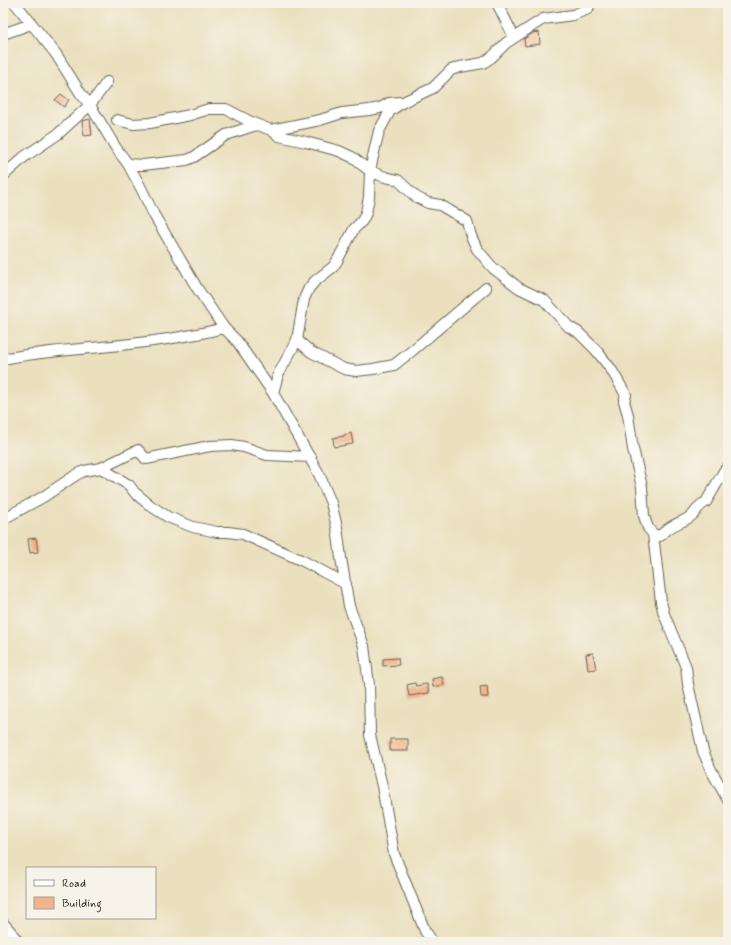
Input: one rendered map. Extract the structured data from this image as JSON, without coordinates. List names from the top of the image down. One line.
{"legend":["Road","Building"]}
